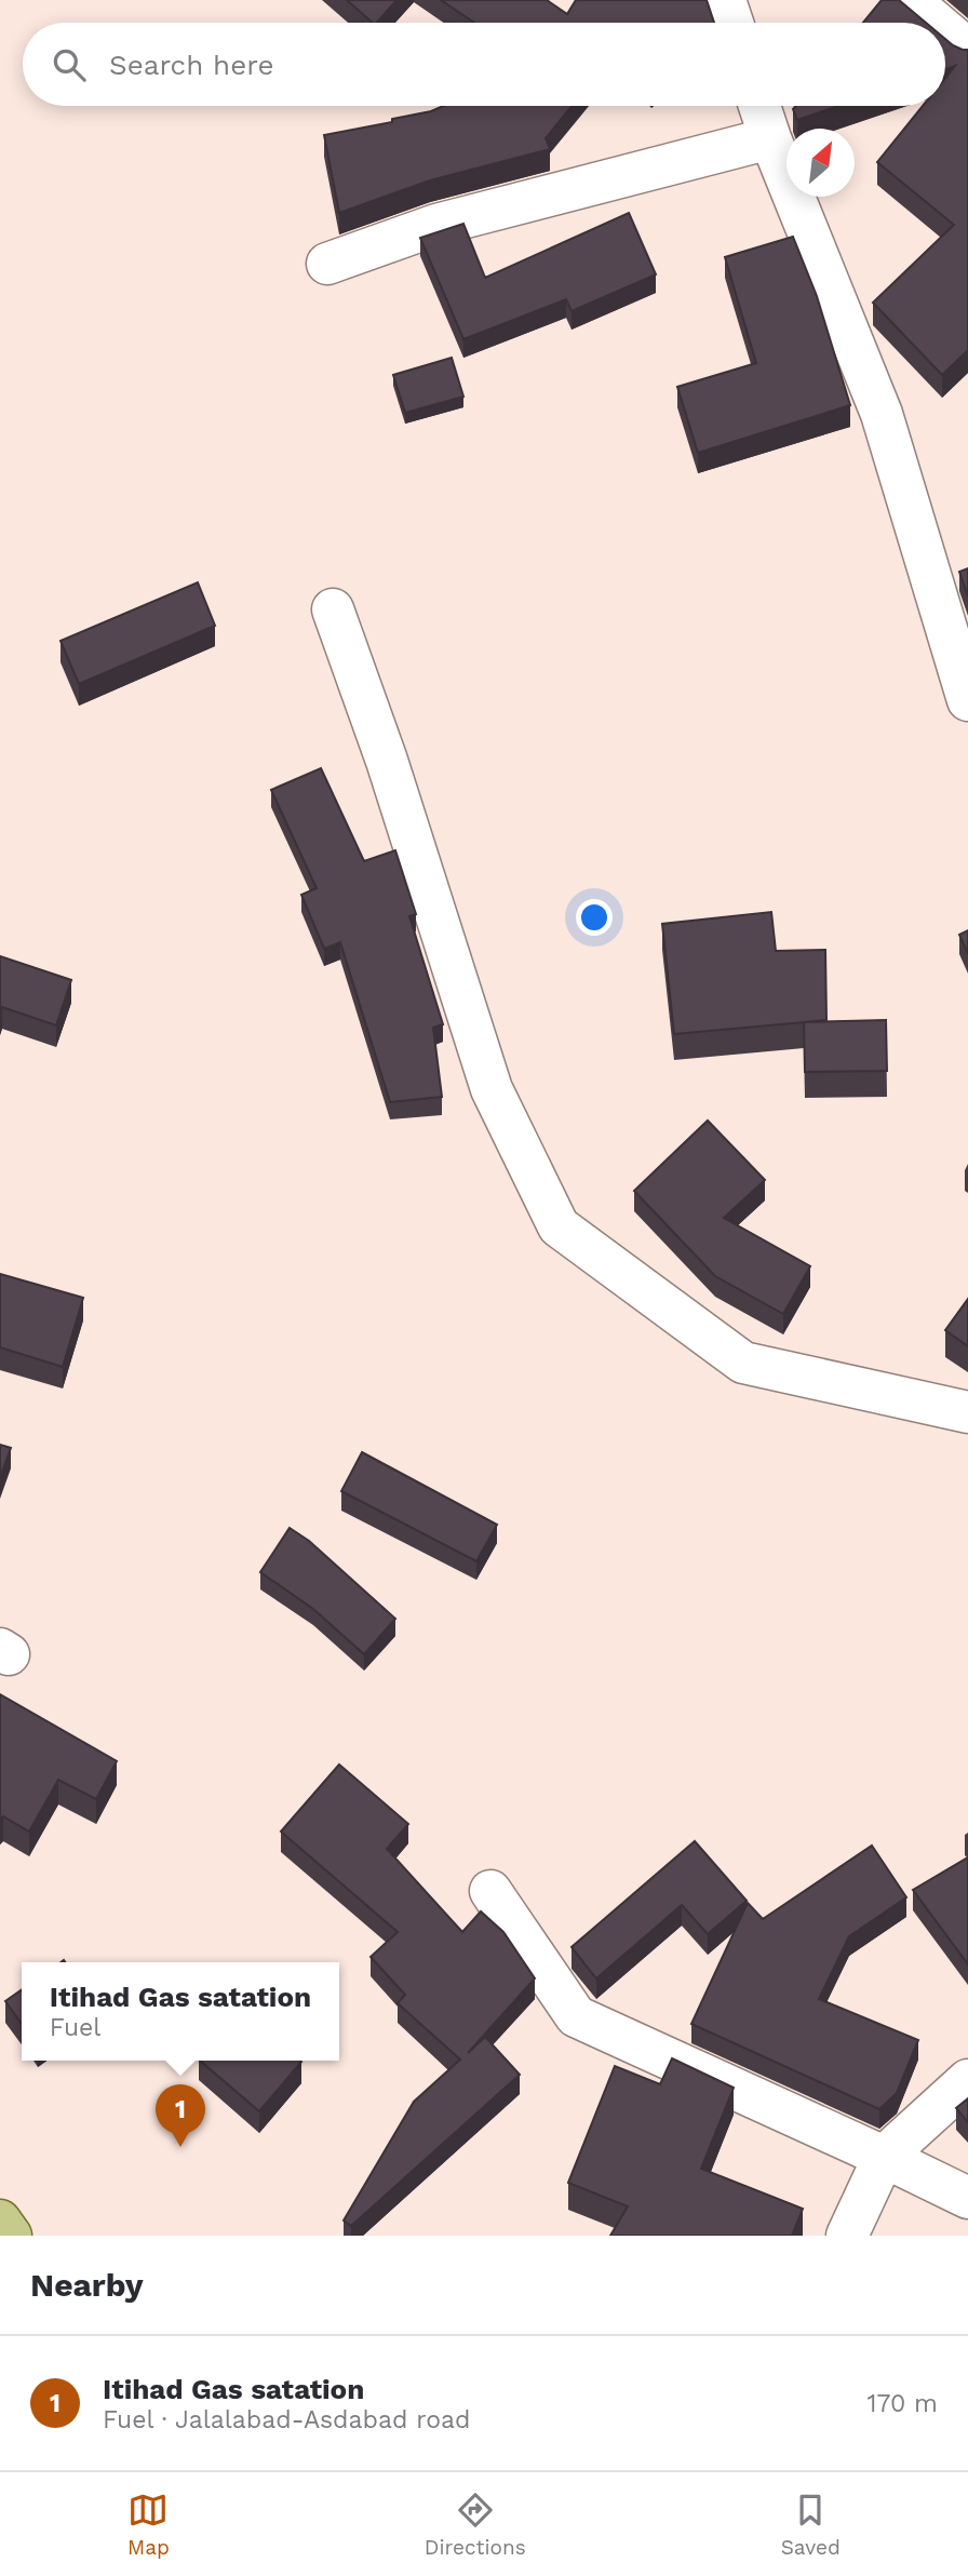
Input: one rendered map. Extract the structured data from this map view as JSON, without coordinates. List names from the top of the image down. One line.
{"north":"top right","page":{"search":"Search here","popup":["Itihad Gas satation","Fuel"],"pins":"1","heading":"Nearby","list":[{"mark":"1","name":"Itihad Gas satation","note":"Fuel · Jalalabad-Asdabad road","value":"170 m"}],"nav":["Map","Directions","Saved"]}}
